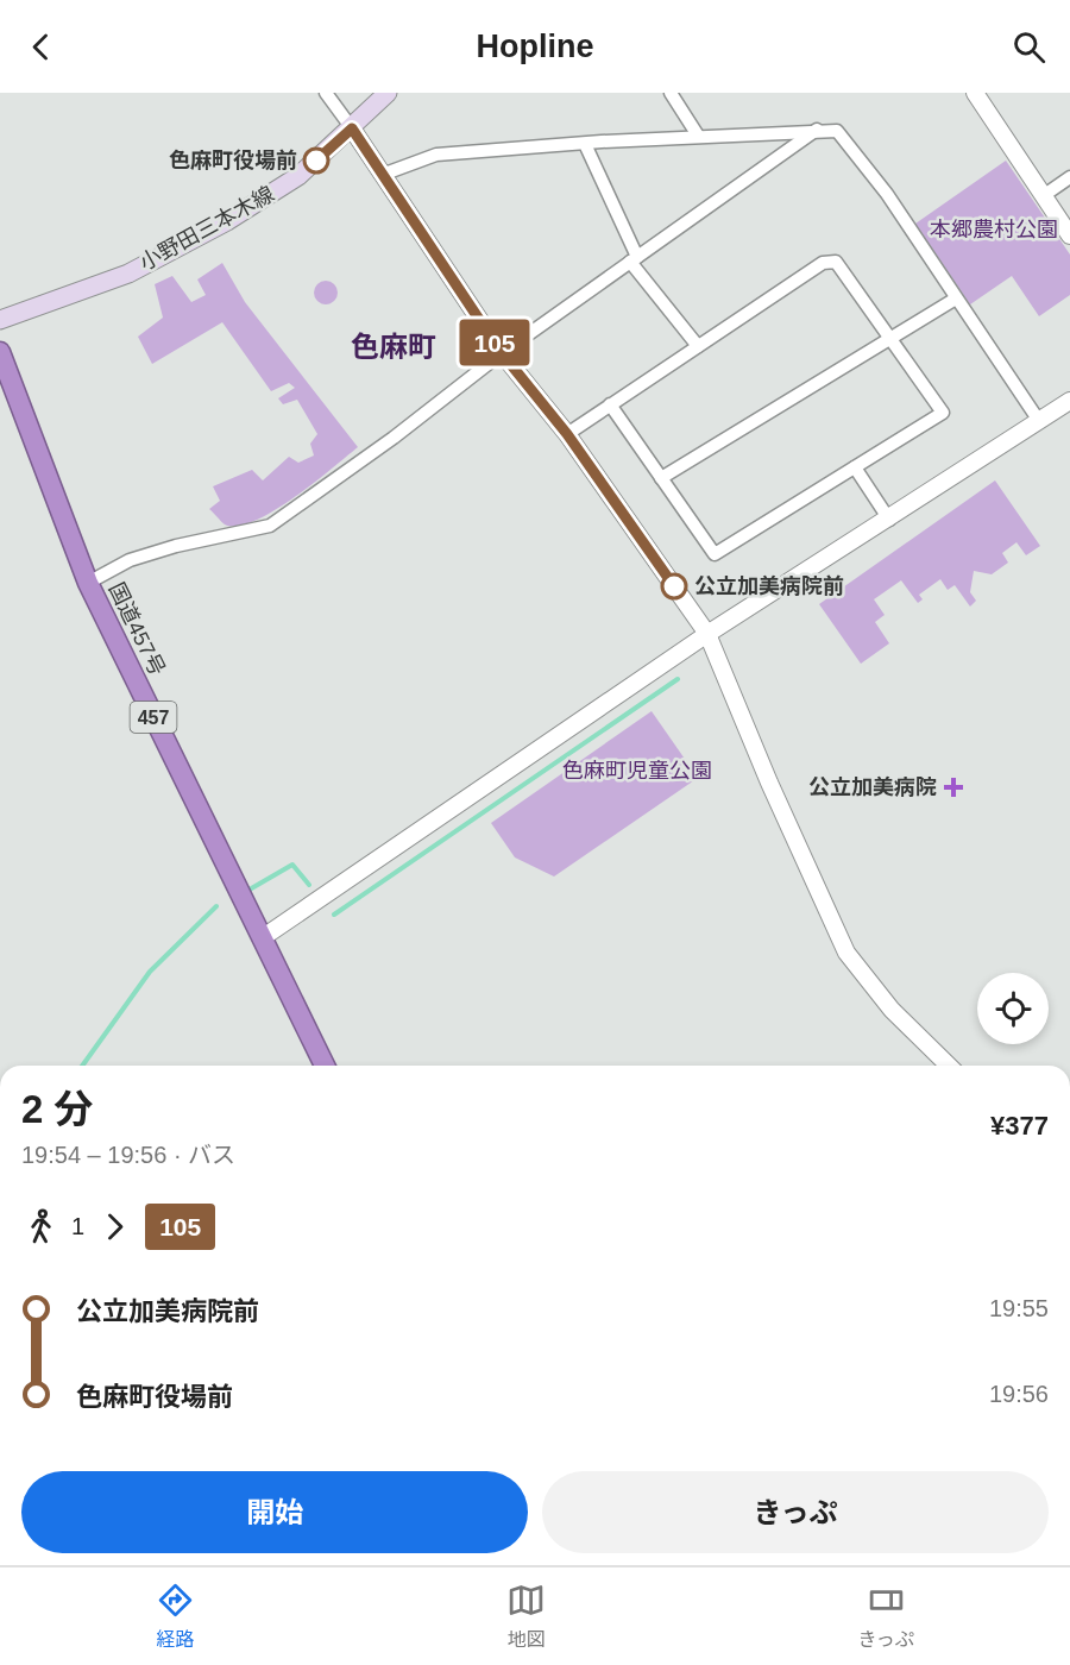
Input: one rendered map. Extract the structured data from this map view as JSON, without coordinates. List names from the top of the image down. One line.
{"streets":{"highway":["国道457号","457"],"main road":["小野田三本木線"]},"districts":["色麻町"],"parks":["本郷農村公園","色麻町児童公園"],"places":{"other":["色麻町役場前","公立加美病院前"],"health":["公立加美病院"]},"lines":["bus line 105"],"page":{"header":"Hopline","on_map":"105","heading":["2 分","19:54 – 19:56 · バス","¥377"],"legs":["1","105"],"list":[{"name":"公立加美病院前","value":"19:55"},{"name":"色麻町役場前","value":"19:56"}],"buttons":["開始","きっぷ"],"tabs":["経路","地図","きっぷ"]}}
